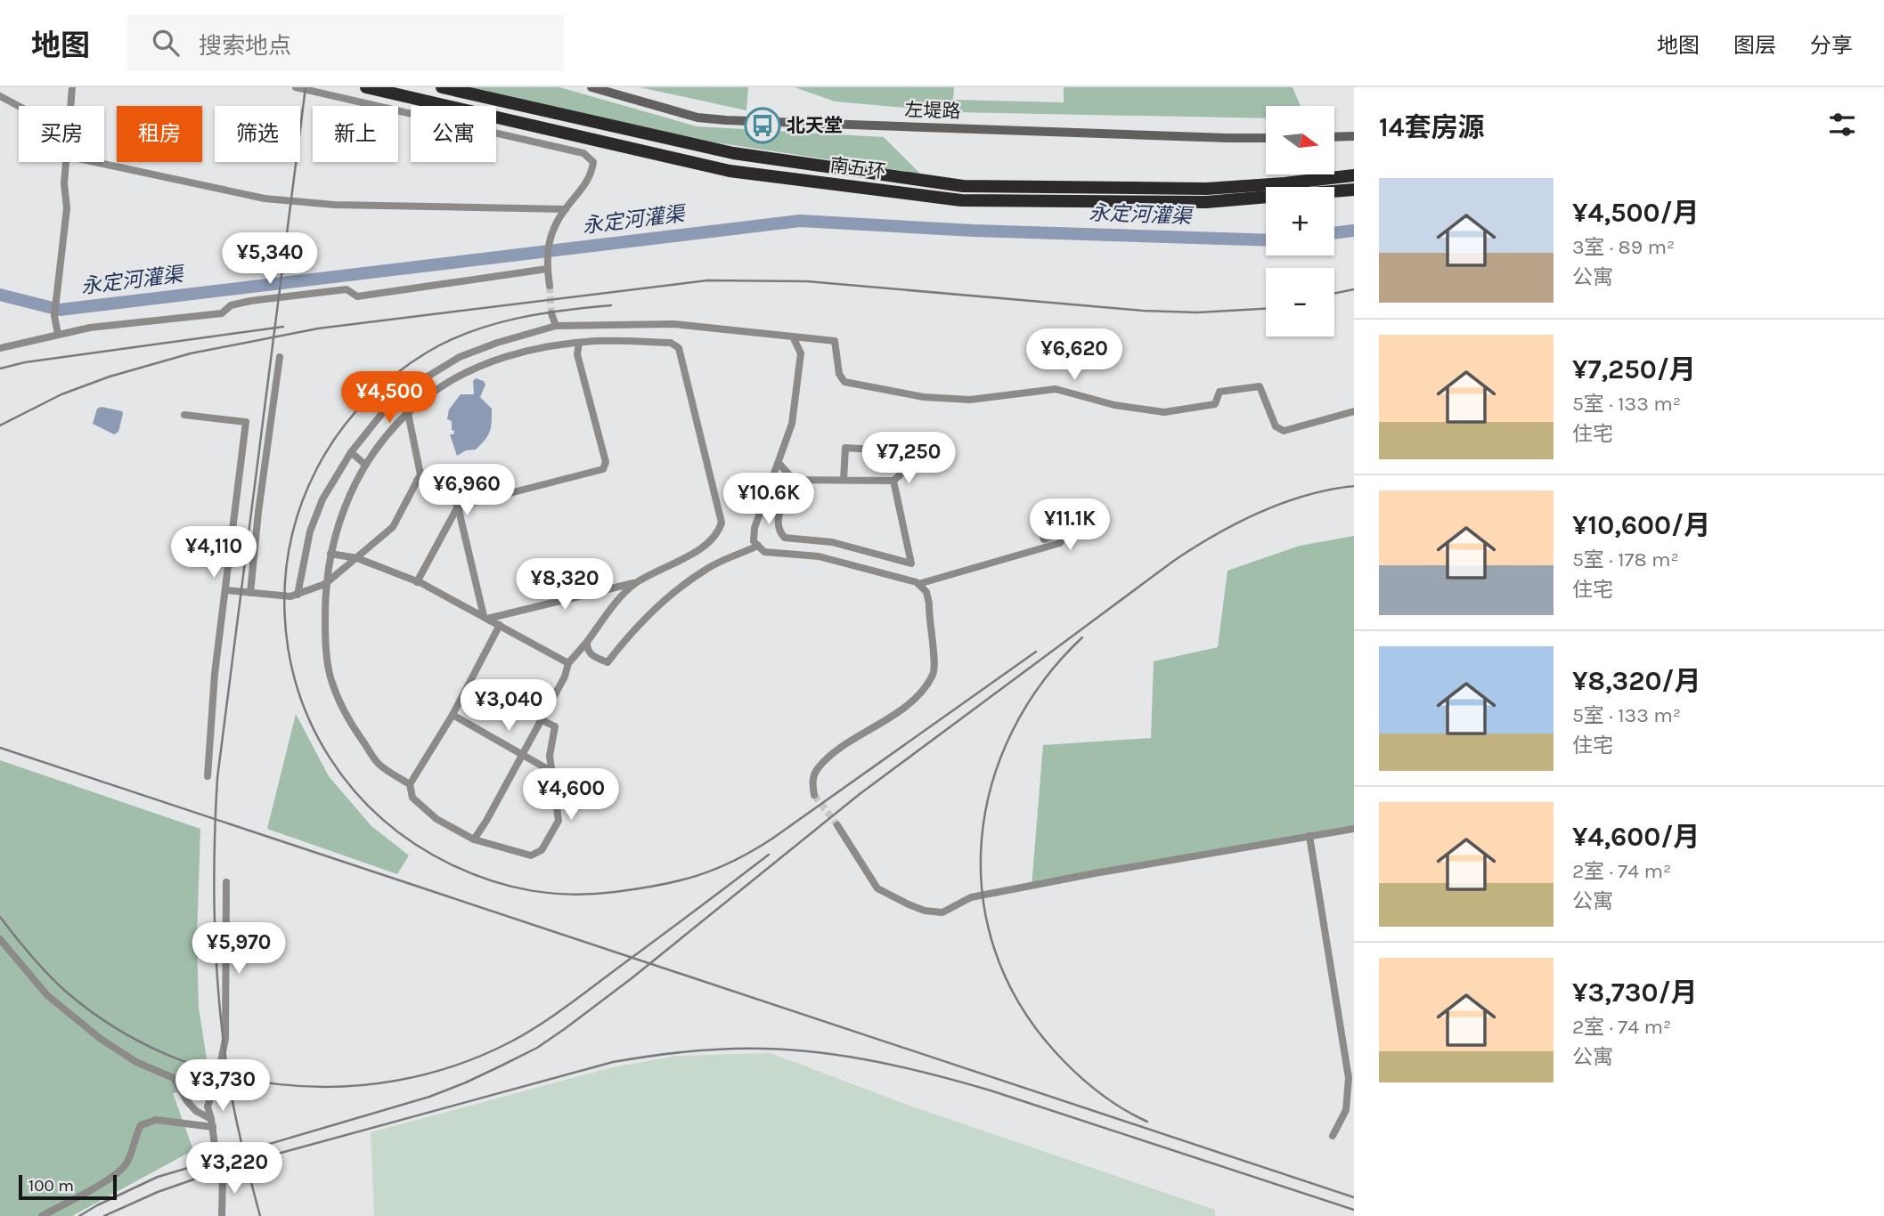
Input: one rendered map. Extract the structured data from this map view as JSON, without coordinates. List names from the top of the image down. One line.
{"streets":{"highway":["南五环"],"main road":["左堤路"]},"water":["永定河灌渠"],"places":{"bus stop":["北天堂"]},"scale_bar":"100 m","north":"right","page":{"header":"地图","search":"搜索地点","nav":["地图","图层","分享"],"heading":"14套房源","map_buttons":["+","−"],"chip":["买房","租房","筛选","新上","公寓"],"list":[{"name":"¥4,500/月","note":"3室 · 89 m² · 公寓"},{"name":"¥7,250/月","note":"5室 · 133 m² · 住宅"},{"name":"¥10,600/月","note":"5室 · 178 m² · 住宅"},{"name":"¥8,320/月","note":"5室 · 133 m² · 住宅"},{"name":"¥4,600/月","note":"2室 · 74 m² · 公寓"},{"name":"¥3,730/月","note":"2室 · 74 m² · 公寓"}],"price":["¥5,340","¥6,620","¥4,500","¥7,250","¥6,960","¥10.6K","¥11.1K","¥4,110","¥8,320","¥3,040","¥4,600","¥5,970","¥3,730","¥3,220"],"scale":"100 m"}}
